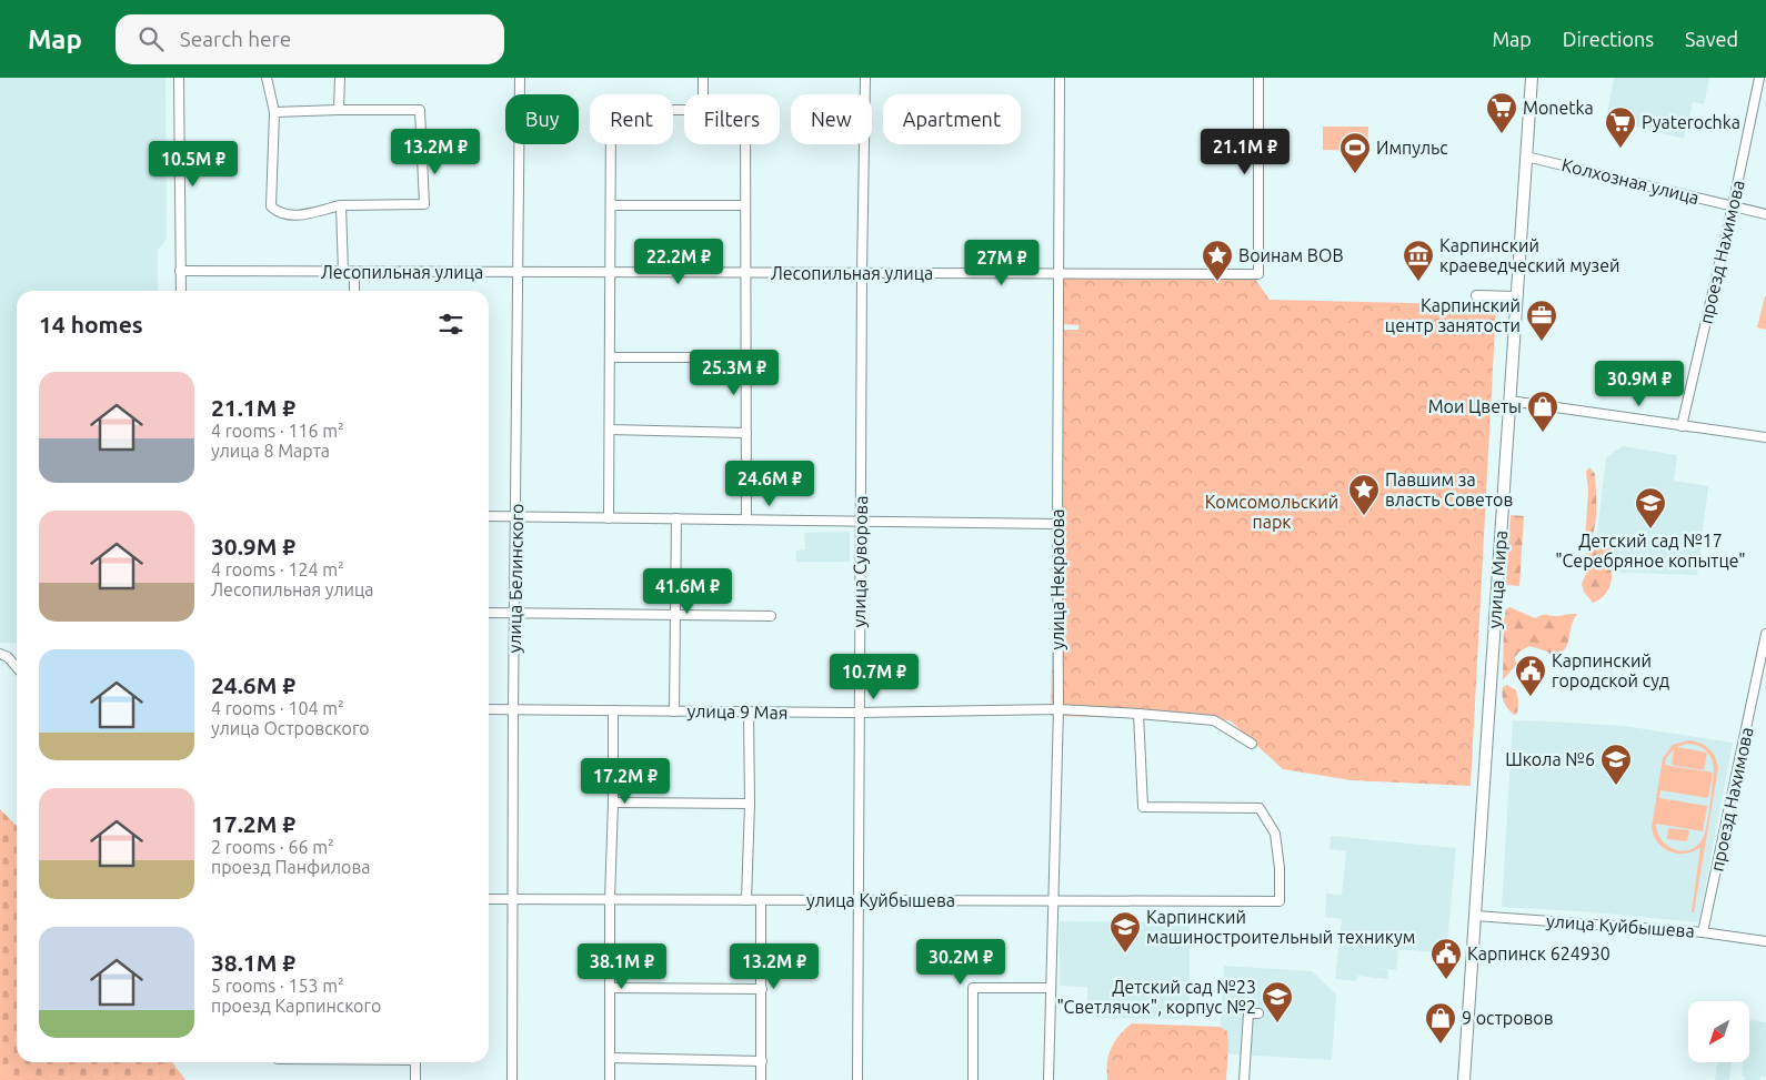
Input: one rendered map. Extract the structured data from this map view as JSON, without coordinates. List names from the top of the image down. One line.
{"streets":{"main road":["улица Мира"],"street":["Колхозная улица","проезд Нахимова","Лесопильная улица","улица Суворова","улица Белинского","улица Некрасова","улица 9 Мая","улица Куйбышева"]},"crossings":[["Колхозная улица","проезд Нахимова"],["Колхозная улица","улица Мира"],["проезд Нахимова","улица Куйбышева"],["Лесопильная улица","улица Суворова"],["Лесопильная улица","улица Белинского"],["Лесопильная улица","улица Некрасова"],["улица Суворова","улица 9 Мая"],["улица Суворова","улица Куйбышева"],["улица Белинского","улица 9 Мая"],["улица Белинского","улица Куйбышева"],["улица Некрасова","улица 9 Мая"],["улица Некрасова","улица Куйбышева"],["улица Мира","улица Куйбышева"],["улица 9 Мая","улица Куйбышева"]],"parks":["Комсомольский парк"],"places":{"supermarket":["Monetka","Pyaterochka"],"sports":["Импульс"],"place":["Воинам ВОВ","Павшим за власть Советов"],"museum":["Карпинский краеведческий музей"],"office":["Карпинский центр занятости"],"shop":["Мои Цветы","9 островов"],"school or university":["Детский сад №17 \"Серебряное копытце\"","Школа №6","Карпинский машиностроительный техникум","Детский сад №23 \"Светлячок\", корпус №2"],"public building":["Карпинский городской суд","Карпинск 624930"]},"north":"bottom left","page":{"header":"Map","search":"Search here","nav":["Map","Directions","Saved"],"chip":["Buy","Rent","Filters","New","Apartment"],"price":["13.2M ₽","21.1M ₽","10.5M ₽","22.2M ₽","27M ₽","25.3M ₽","30.9M ₽","24.6M ₽","41.6M ₽","10.7M ₽","17.2M ₽","30.2M ₽","38.1M ₽","13.2M ₽"],"heading":"14 homes","list":[{"name":"21.1M ₽","note":"4 rooms · 116 m² · улица 8 Марта"},{"name":"30.9M ₽","note":"4 rooms · 124 m² · Лесопильная улица"},{"name":"24.6M ₽","note":"4 rooms · 104 m² · улица Островского"},{"name":"17.2M ₽","note":"2 rooms · 66 m² · проезд Панфилова"},{"name":"38.1M ₽","note":"5 rooms · 153 m² · проезд Карпинского"}]}}
